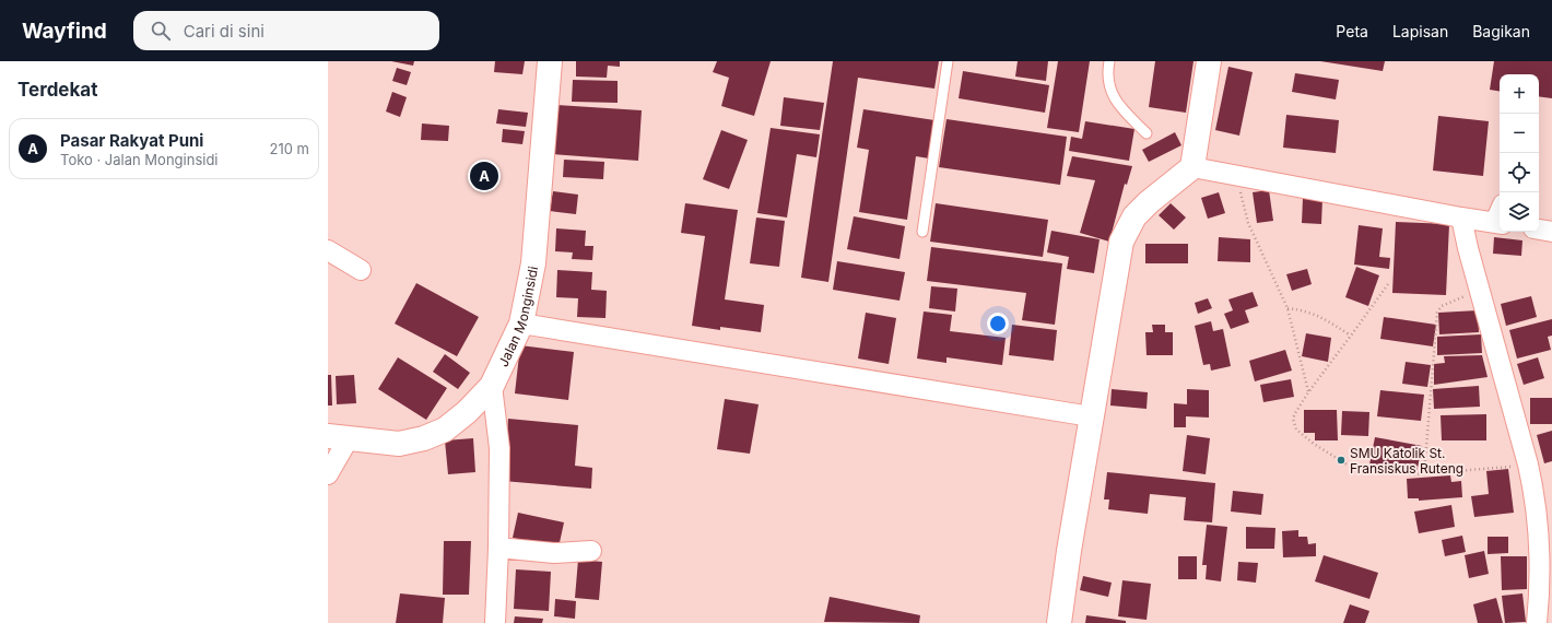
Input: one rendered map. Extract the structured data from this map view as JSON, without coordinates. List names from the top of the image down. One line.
{"streets":{"street":["Jalan Monginsidi"]},"places":["SMU Katolik St. Fransiskus Ruteng"],"page":{"header":"Wayfind","search":"Cari di sini","nav":["Peta","Lapisan","Bagikan"],"heading":"Terdekat","map_buttons":["+","−"],"list":[{"mark":"A","name":"Pasar Rakyat Puni","note":"Toko · Jalan Monginsidi","value":"210 m"}],"pins":"A"}}
